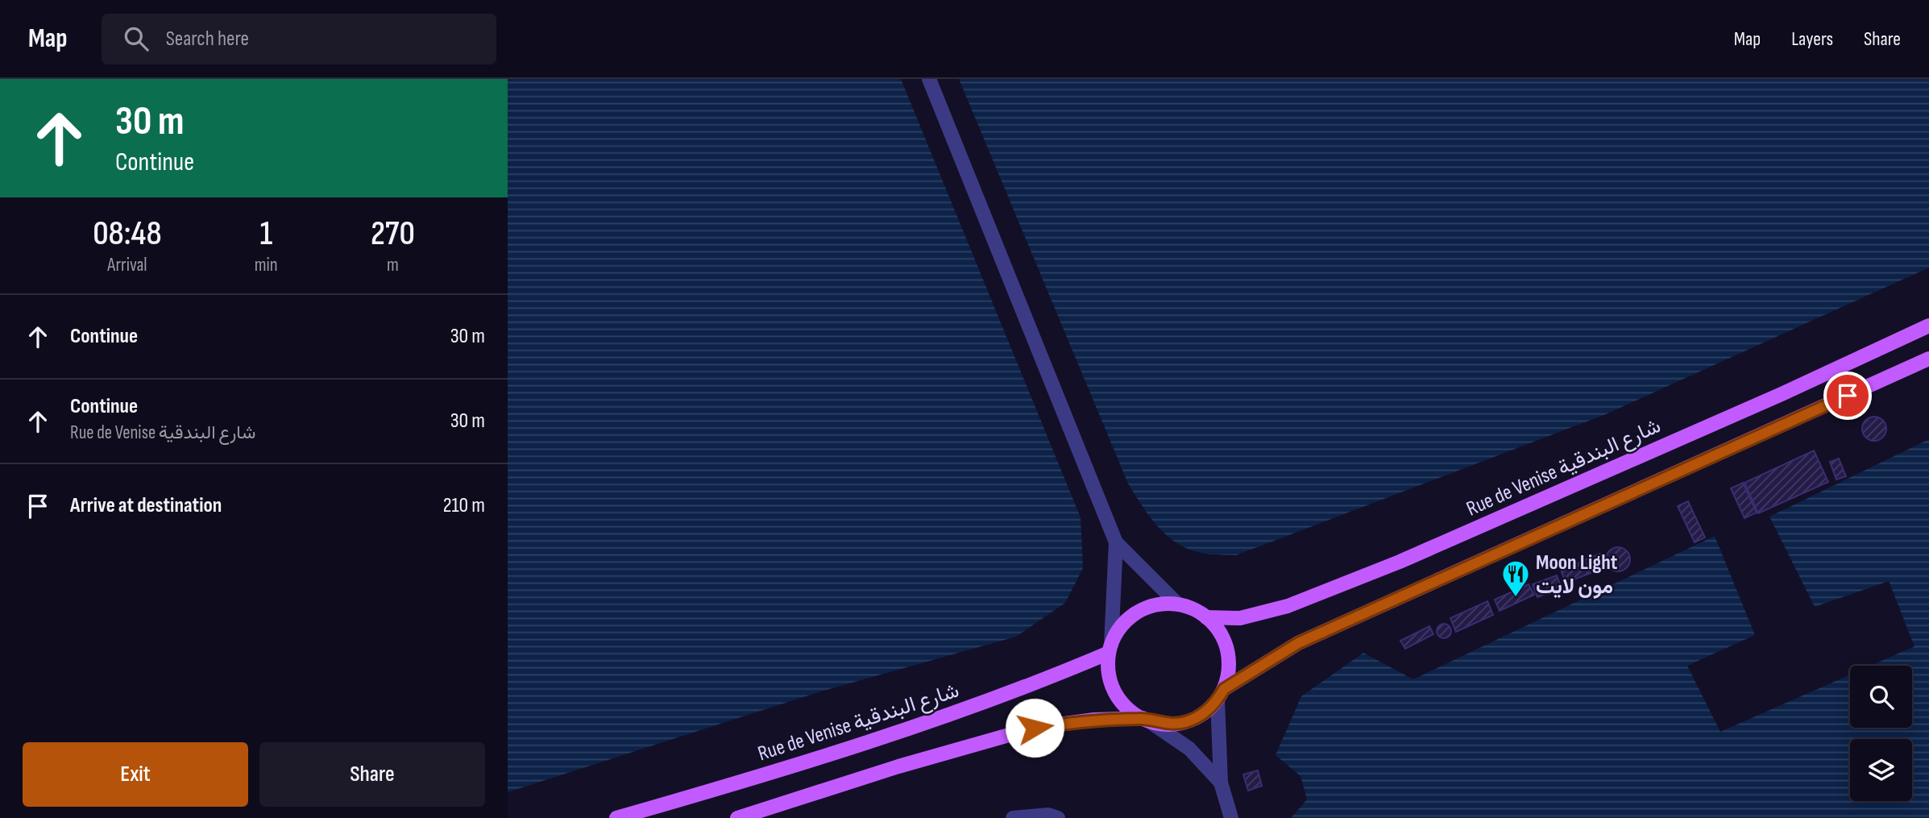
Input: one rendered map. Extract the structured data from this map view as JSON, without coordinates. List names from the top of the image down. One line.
{"streets":{"main road":["Rue de Venise شارع البندقية"]},"places":{"restaurant":["Moon Light مون لايت"]},"page":{"header":"Map","search":"Search here","nav":["Map","Layers","Share"],"turn":["30 m","Continue"],"eta":["08:48","Arrival","1","min","270","m"],"list":[{"name":"Continue","value":"30 m"},{"name":"Continue","note":"Rue de Venise شارع البندقية","value":"30 m"},{"name":"Arrive at destination","value":"210 m"}],"buttons":["Exit","Share"]}}
